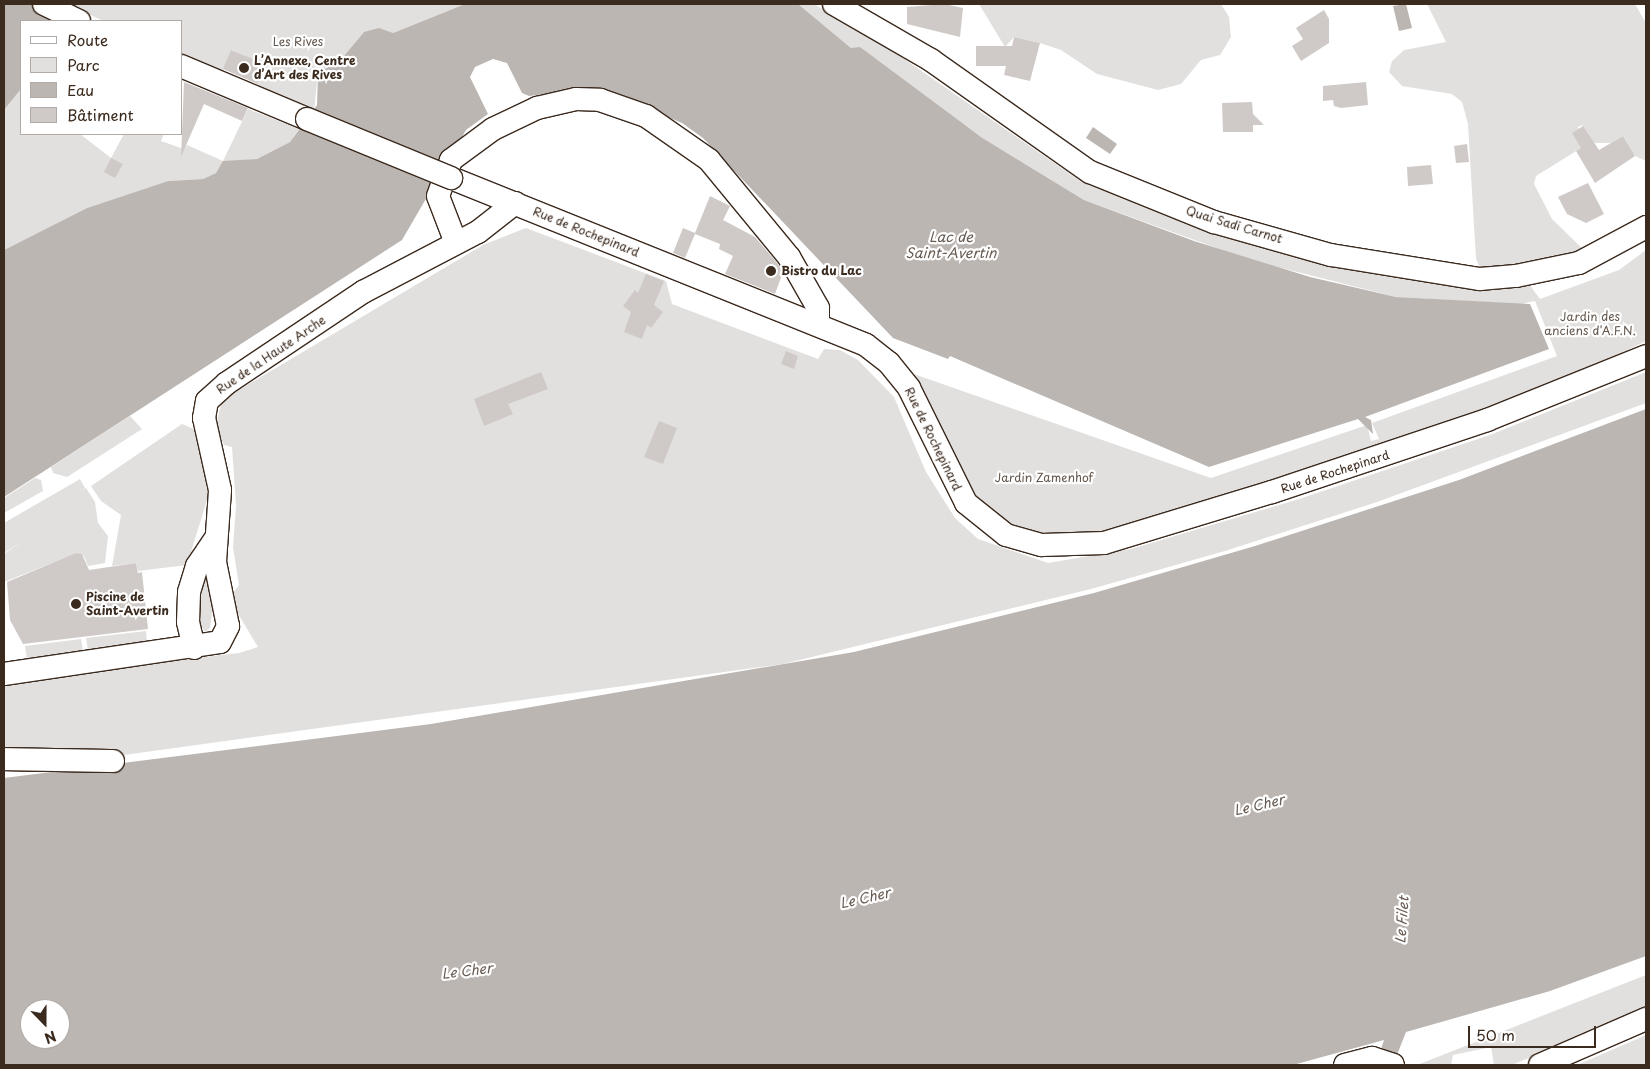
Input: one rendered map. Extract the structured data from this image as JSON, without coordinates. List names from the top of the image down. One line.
{"streets":{"street":["Quai Sadi Carnot","Rue de Rochepinard","Rue de la Haute Arche"]},"crossings":[["Rue de Rochepinard","Rue de la Haute Arche"]],"water":["Lac de Saint-Avertin","Le Cher","Le Filet"],"parks":["Les Rives","Jardin des anciens d'A.F.N.","Jardin Zamenhof"],"places":["LʼAnnexe, Centre dʼArt des Rives","Bistro du Lac","Piscine de Saint-Avertin"],"legend":["Route","Parc","Eau","Bâtiment"],"scale_bar":"50 m","north":"bottom"}
